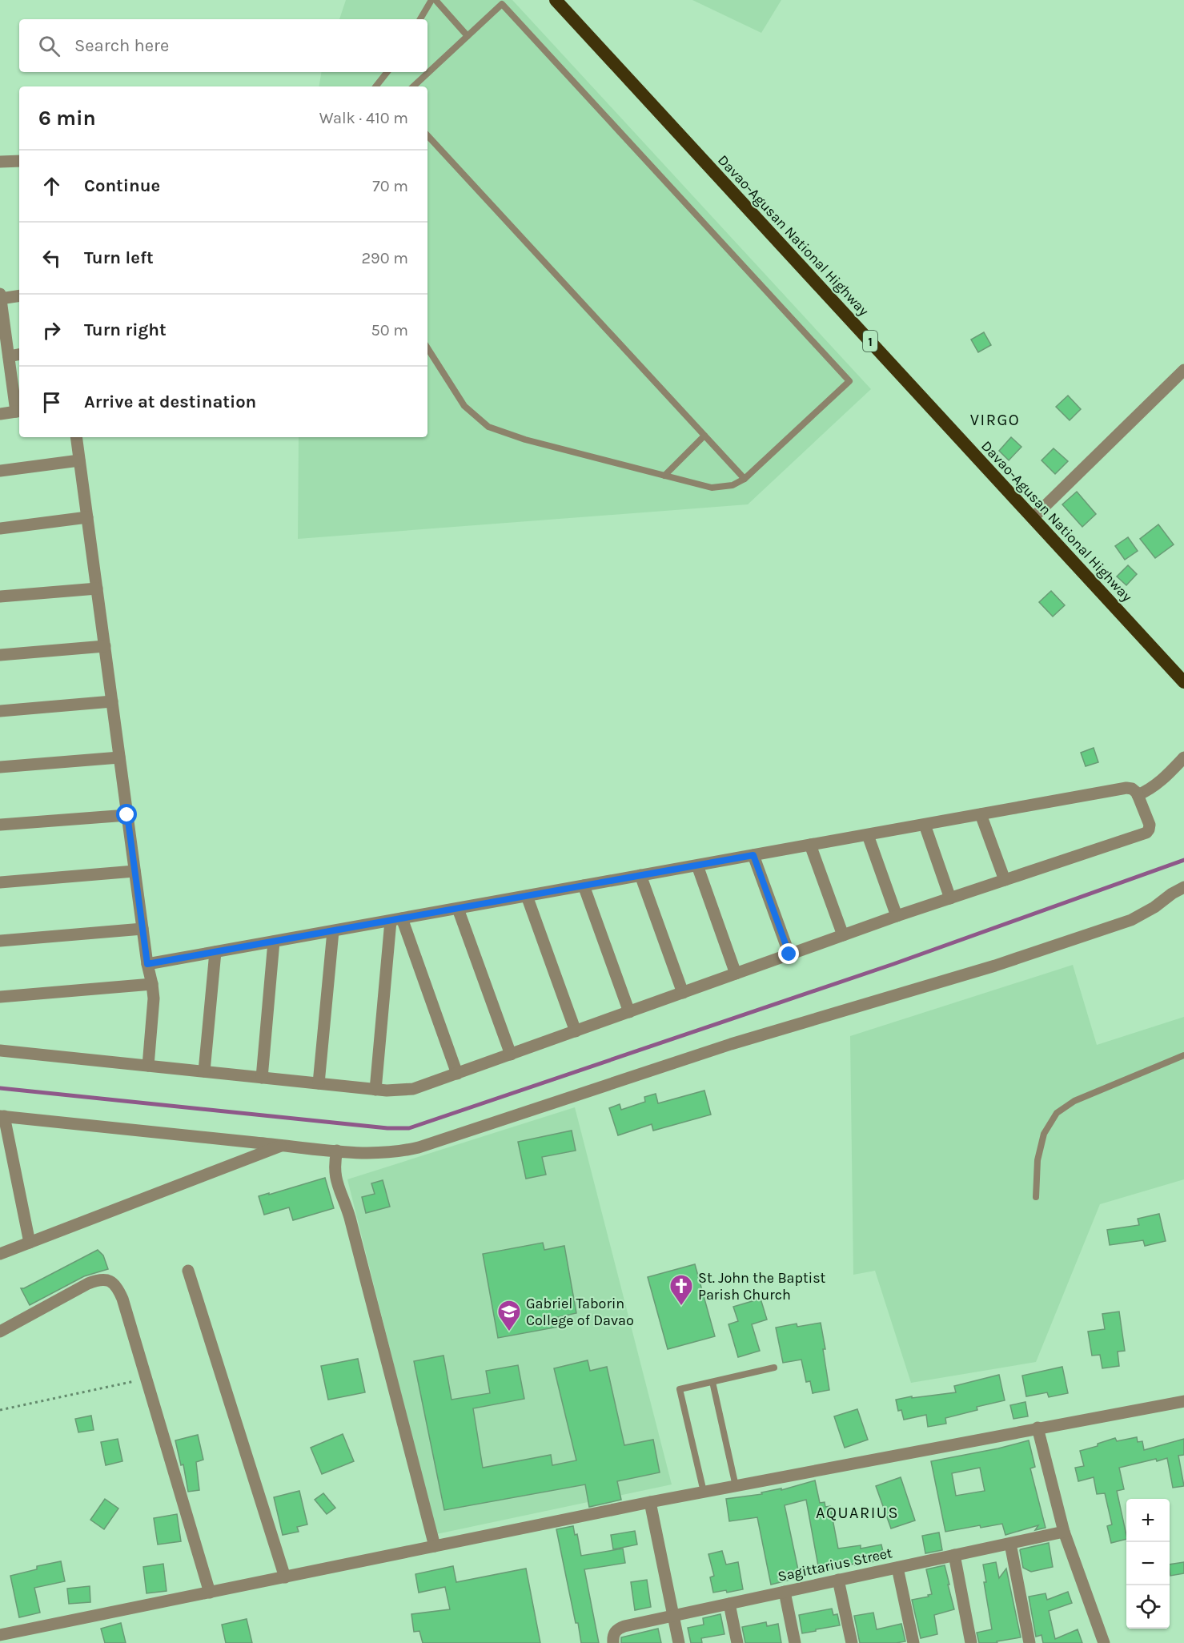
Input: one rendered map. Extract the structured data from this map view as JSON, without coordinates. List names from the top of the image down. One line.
{"streets":{"highway":["Davao-Agusan National Highway","1"],"street":["Sagittarius Street"]},"districts":["VIRGO","AQUARIUS"],"places":{"church":["St. John the Baptist Parish Church"],"school or university":["Gabriel Taborin College of Davao"]},"page":{"search":"Search here","heading":["6 min","Walk · 410 m"],"list":[["Continue","70 m"],["Turn left","290 m"],["Turn right","50 m"],"Arrive at destination"],"map_buttons":["+","−"]}}
